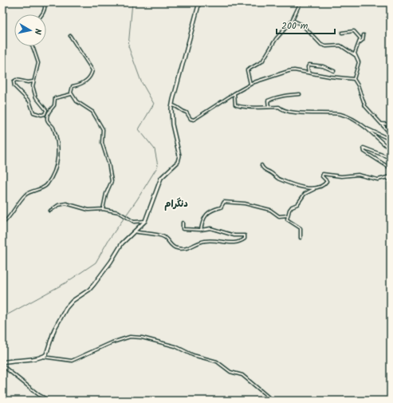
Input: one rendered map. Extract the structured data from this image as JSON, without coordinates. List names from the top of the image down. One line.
{"districts":["دنگرام"],"scale_bar":"200 m","north":"right"}
